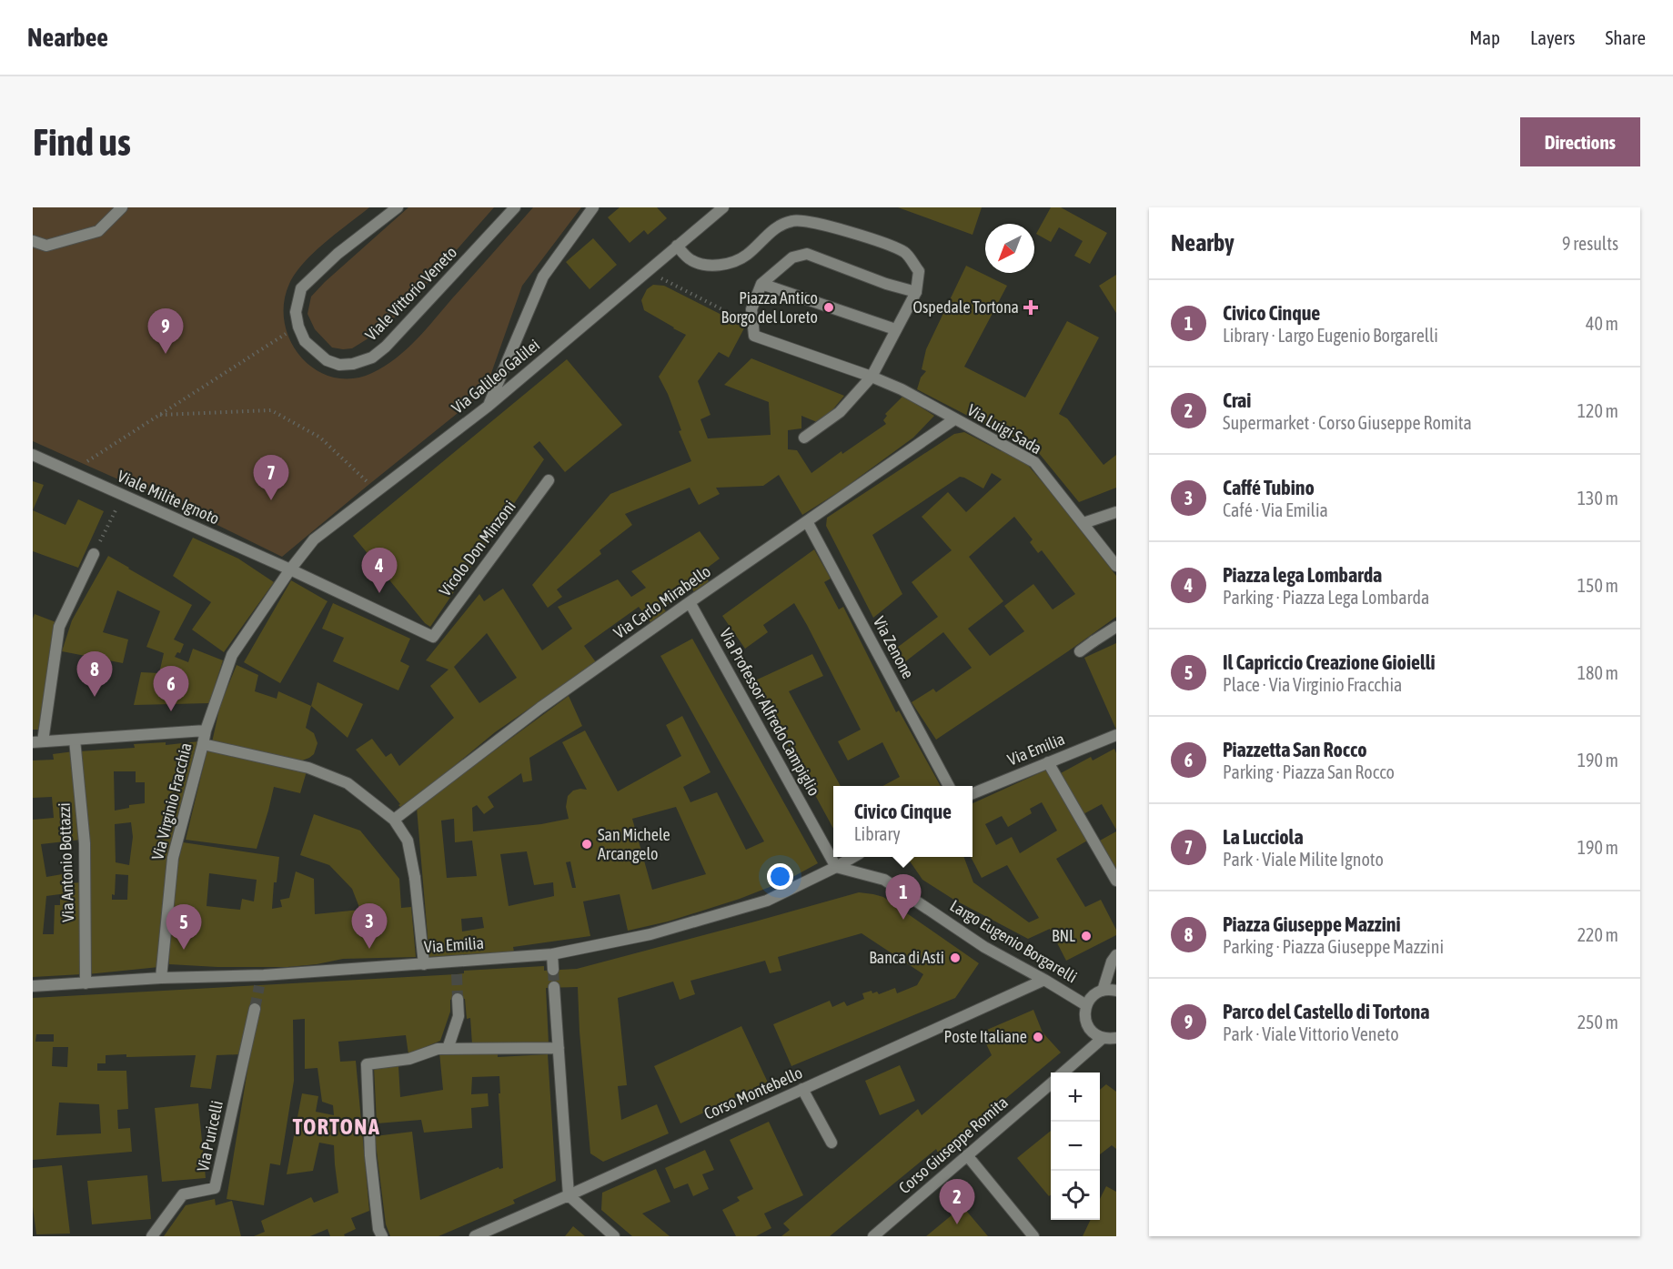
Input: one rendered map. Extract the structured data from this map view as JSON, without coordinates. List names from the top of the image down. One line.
{"streets":{"street":["Viale Vittorio Veneto","Via Galileo Galilei","Via Luigi Sada","Viale Milite Ignoto","Vicolo Don Minzoni","Via Carlo Mirabello","Via Zenone","Via Professor Alfredo Campiglio","Via Emilia","Via Virginio Fracchia","Via Antonio Bottazzi","Largo Eugenio Borgarelli","Corso Montebello","Via Puricelli","Corso Giuseppe Romita"]},"crossings":[["Via Galileo Galilei","Viale Milite Ignoto"],["Via Galileo Galilei","Via Virginio Fracchia"],["Via Luigi Sada","Via Carlo Mirabello"],["Viale Milite Ignoto","Vicolo Don Minzoni"],["Viale Milite Ignoto","Via Virginio Fracchia"],["Via Carlo Mirabello","Via Zenone"],["Via Carlo Mirabello","Via Professor Alfredo Campiglio"],["Via Professor Alfredo Campiglio","Via Emilia"],["Via Professor Alfredo Campiglio","Largo Eugenio Borgarelli"],["Via Emilia","Via Virginio Fracchia"],["Via Emilia","Via Antonio Bottazzi"],["Via Emilia","Largo Eugenio Borgarelli"],["Largo Eugenio Borgarelli","Corso Montebello"]],"districts":["TORTONA"],"places":{"other":["Piazza Antico Borgo del Loreto","San Michele Arcangelo","BNL","Banca di Asti","Poste Italiane"],"health":["Ospedale Tortona"]},"north":"bottom left","page":{"header":"Nearbee","nav":["Map","Layers","Share"],"buttons":"Directions","title":"Find us","heading":["Nearby","9 results"],"list":[{"mark":"1","name":"Civico Cinque","note":"Library · Largo Eugenio Borgarelli","value":"40 m"},{"mark":"2","name":"Crai","note":"Supermarket · Corso Giuseppe Romita","value":"120 m"},{"mark":"3","name":"Caffé Tubino","note":"Café · Via Emilia","value":"130 m"},{"mark":"4","name":"Piazza lega Lombarda","note":"Parking · Piazza Lega Lombarda","value":"150 m"},{"mark":"5","name":"Il Capriccio Creazione Gioielli","note":"Place · Via Virginio Fracchia","value":"180 m"},{"mark":"6","name":"Piazzetta San Rocco","note":"Parking · Piazza San Rocco","value":"190 m"},{"mark":"7","name":"La Lucciola","note":"Park · Viale Milite Ignoto","value":"190 m"},{"mark":"8","name":"Piazza Giuseppe Mazzini","note":"Parking · Piazza Giuseppe Mazzini","value":"220 m"},{"mark":"9","name":"Parco del Castello di Tortona","note":"Park · Viale Vittorio Veneto","value":"250 m"}],"pins":["9","7","4","8","6","1","3","5","2"],"popup":["Civico Cinque","Library"],"map_buttons":["+","−"]}}
